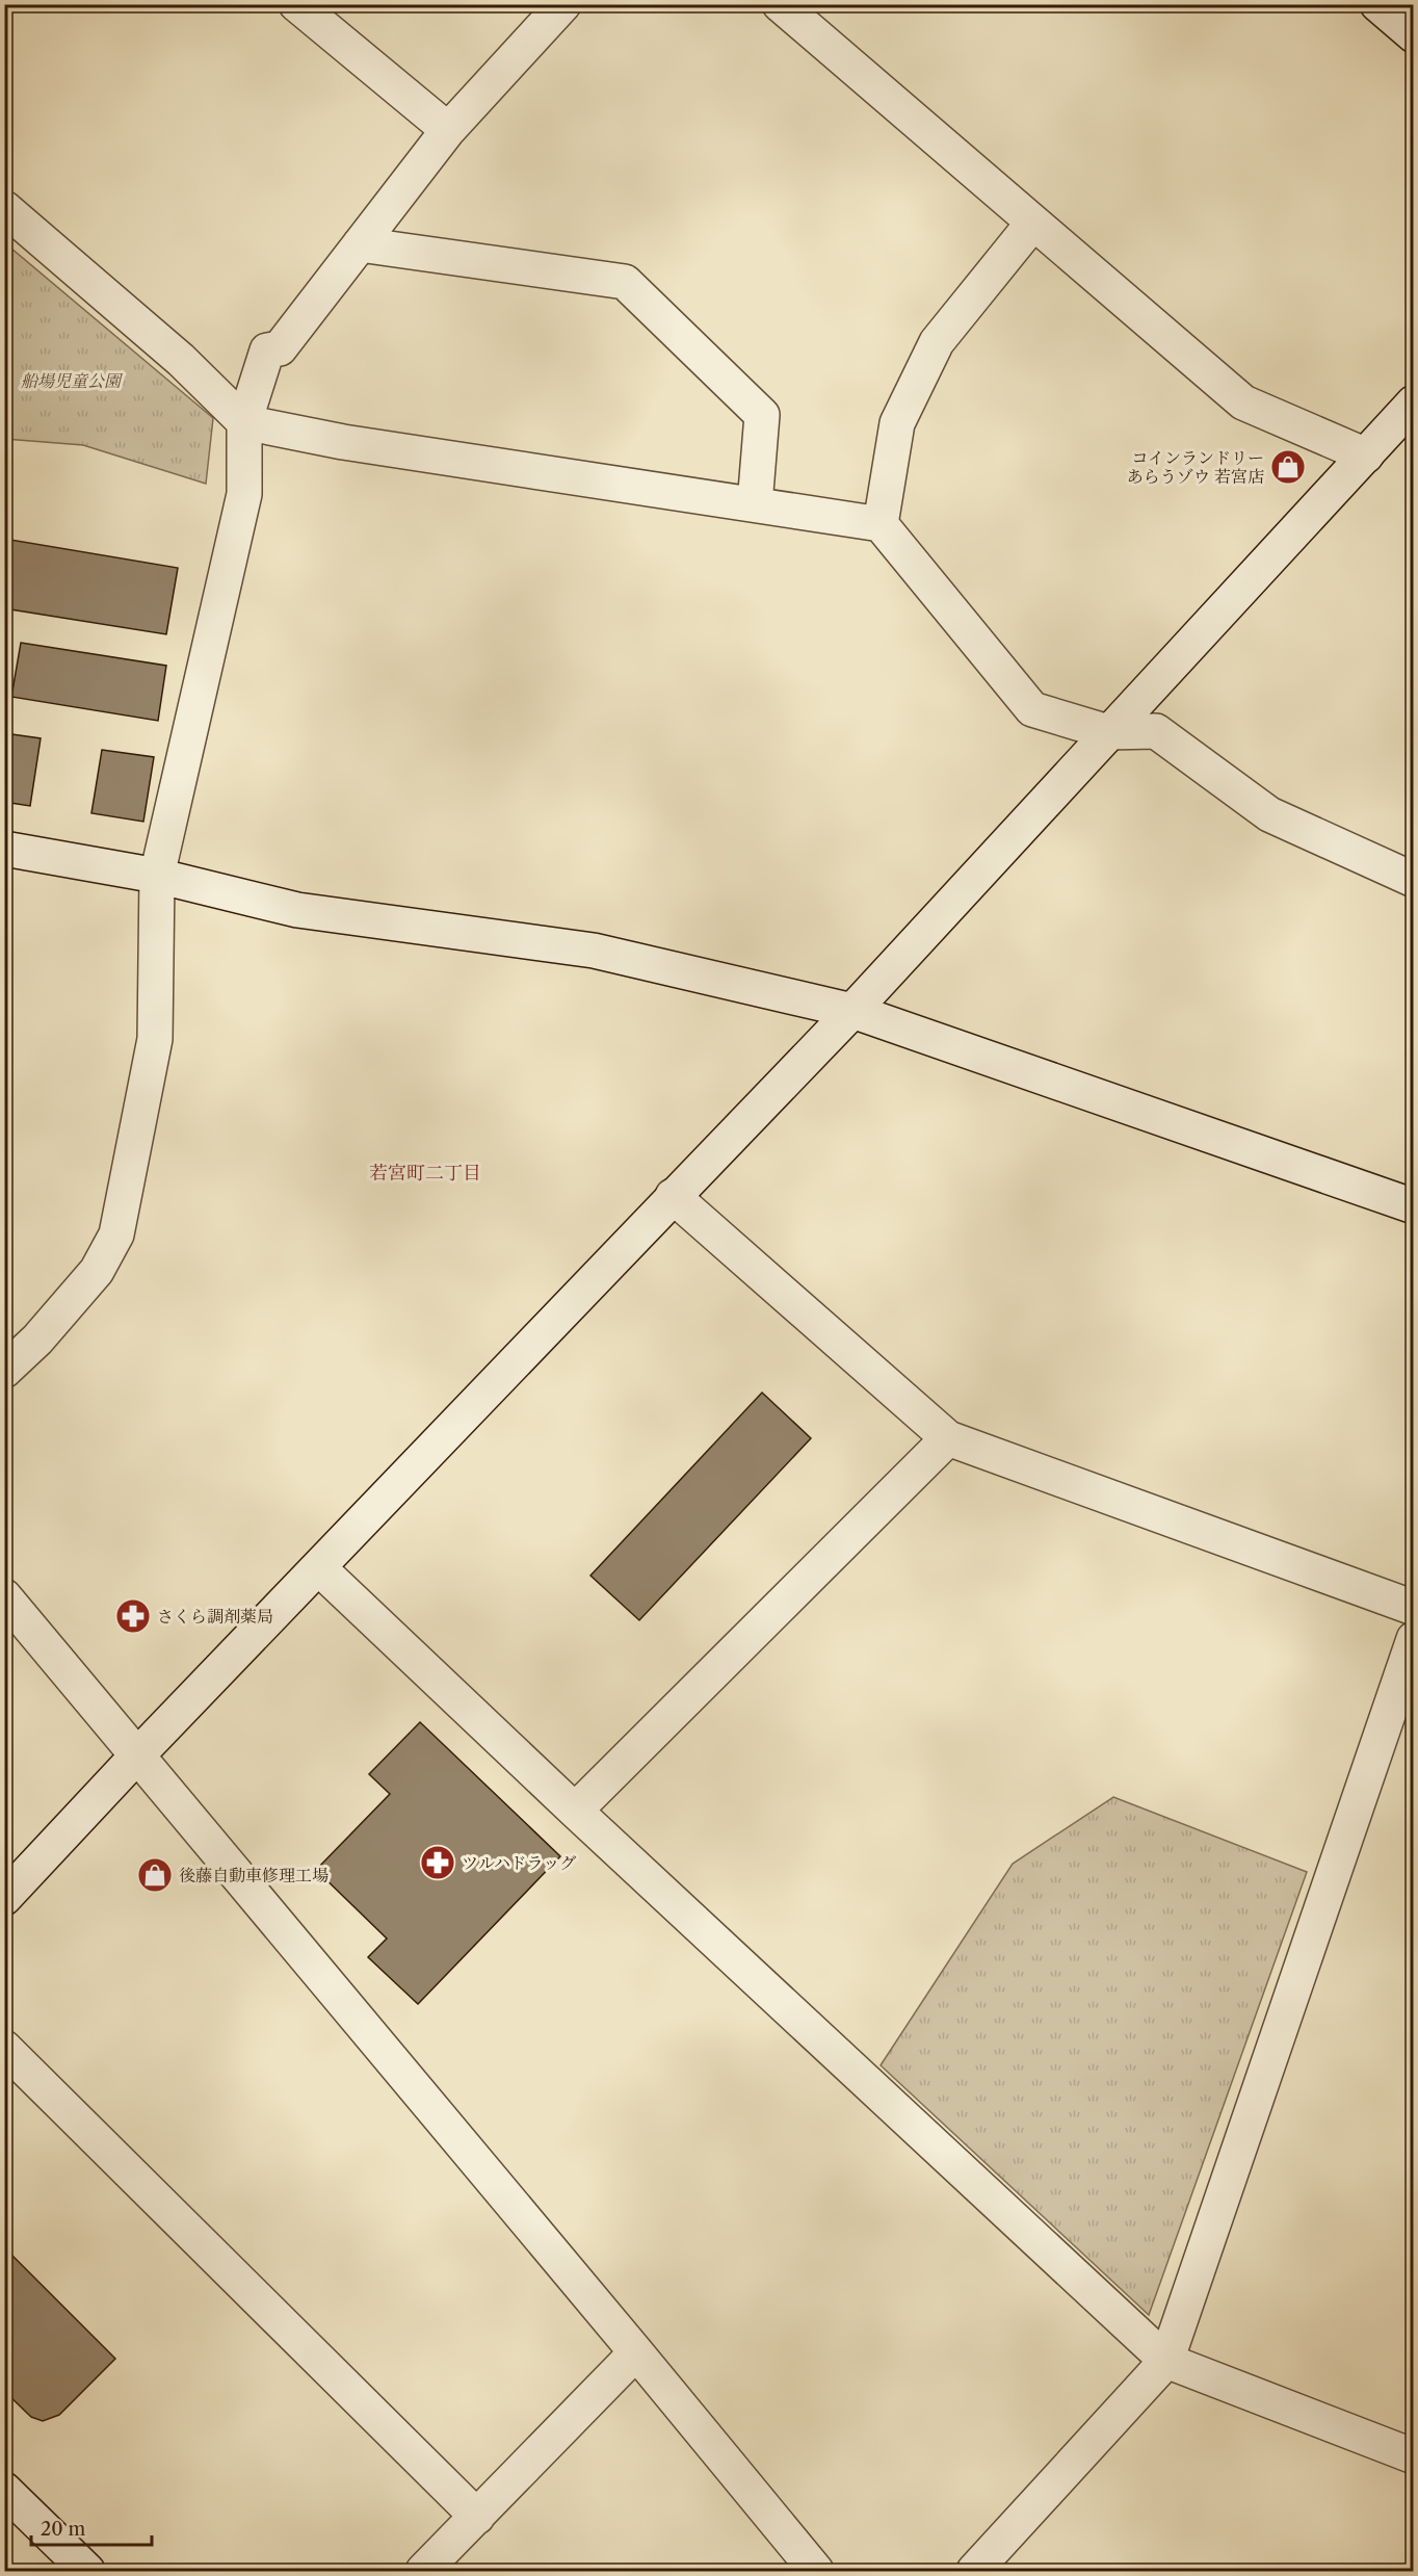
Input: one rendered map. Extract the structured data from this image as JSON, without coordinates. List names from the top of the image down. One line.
{"districts":["若宮町二丁目"],"parks":["船場児童公園"],"places":{"shop":["コインランドリー あらうゾウ 若宮店","後藤自動車修理工場"],"pharmacy":["さくら調剤薬局","ツルハドラッグ"]},"scale_bar":"20 m"}
